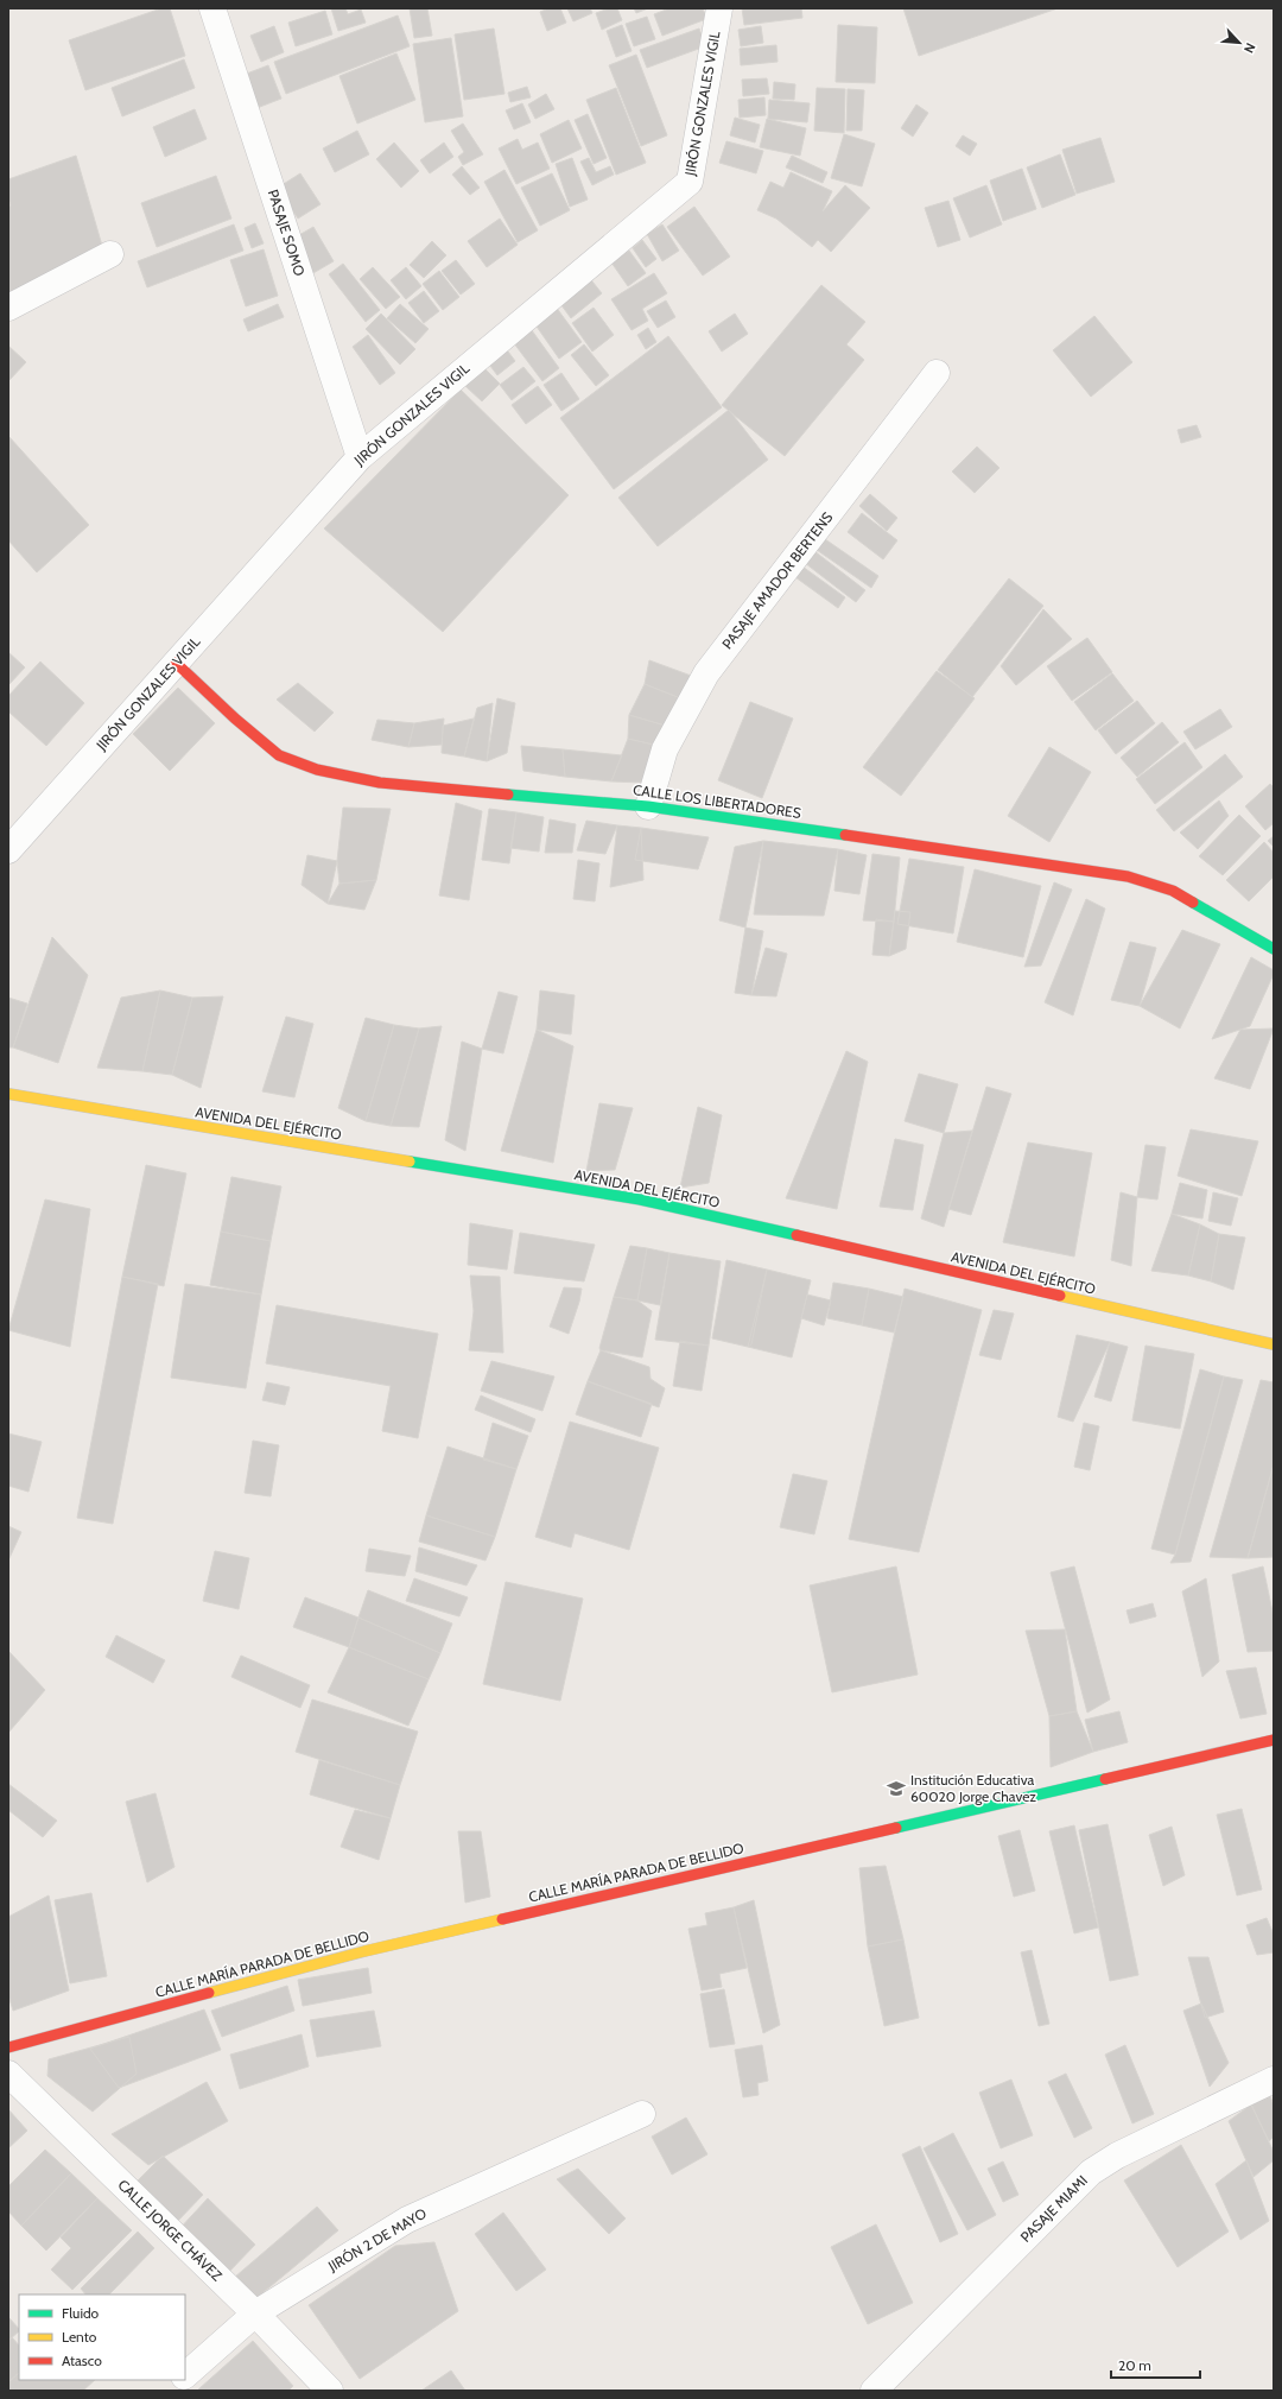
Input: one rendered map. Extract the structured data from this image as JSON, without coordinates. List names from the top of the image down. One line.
{"streets":{"street":["JIRÓN GONZALES VIGIL","PASAJE SOMO","PASAJE AMADOR BERTENS","CALLE LOS LIBERTADORES","AVENIDA DEL EJÉRCITO","CALLE MARÍA PARADA DE BELLIDO","PASAJE MIAMI","CALLE JORGE CHÁVEZ","JIRÓN 2 DE MAYO"]},"crossings":[["JIRÓN GONZALES VIGIL","PASAJE SOMO"],["JIRÓN GONZALES VIGIL","CALLE LOS LIBERTADORES"],["PASAJE AMADOR BERTENS","CALLE LOS LIBERTADORES"],["CALLE JORGE CHÁVEZ","JIRÓN 2 DE MAYO"]],"places":{"school or university":["Institución Educativa 60020 Jorge Chavez"]},"legend":["Fluido","Lento","Atasco"],"scale_bar":"20 m","north":"bottom right"}
